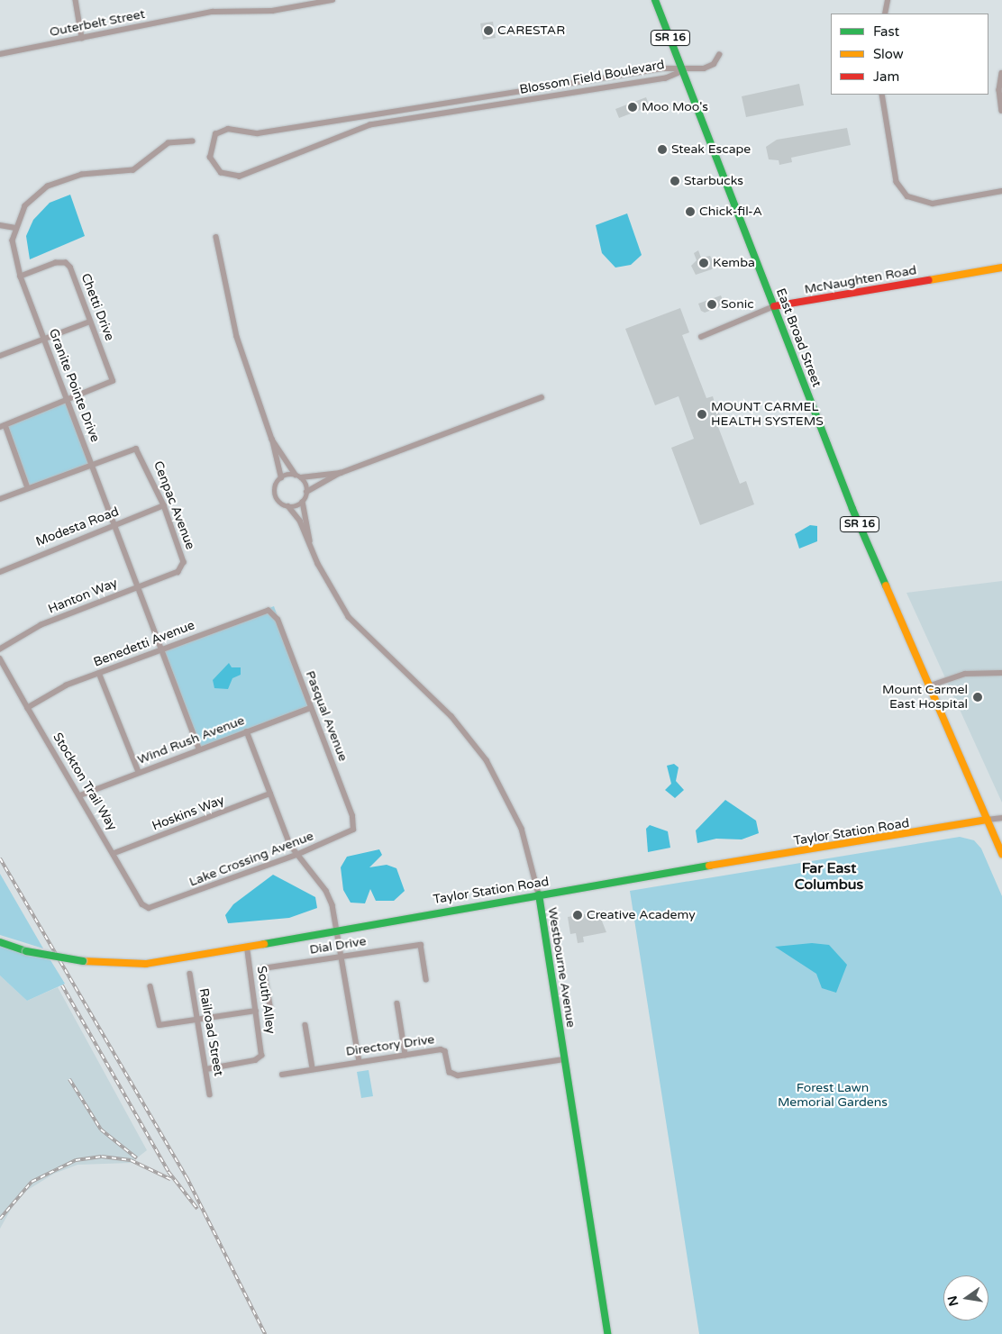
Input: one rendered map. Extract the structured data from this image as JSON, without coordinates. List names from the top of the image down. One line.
{"streets":{"main road":["SR 16","McNaughten Road","East Broad Street","Taylor Station Road","Westbourne Avenue"],"street":["Outerbelt Street","Blossom Field Boulevard","Chetti Drive","Granite Pointe Drive","Cenpac Avenue","Modesta Road","Hanton Way","Benedetti Avenue","Pasqual Avenue","Wind Rush Avenue","Stockton Trail Way","Hoskins Way","Lake Crossing Avenue","Dial Drive","South Alley","Railroad Street","Directory Drive"]},"crossings":[["Blossom Field Boulevard","East Broad Street"],["McNaughten Road","East Broad Street"],["Chetti Drive","Granite Pointe Drive"],["East Broad Street","Taylor Station Road"],["Granite Pointe Drive","Cenpac Avenue"],["Granite Pointe Drive","Modesta Road"],["Granite Pointe Drive","Hanton Way"],["Granite Pointe Drive","Benedetti Avenue"],["Granite Pointe Drive","Wind Rush Avenue"],["Cenpac Avenue","Modesta Road"],["Cenpac Avenue","Hanton Way"],["Benedetti Avenue","Pasqual Avenue"],["Benedetti Avenue","Stockton Trail Way"],["Pasqual Avenue","Wind Rush Avenue"],["Pasqual Avenue","Lake Crossing Avenue"],["Wind Rush Avenue","Stockton Trail Way"],["Stockton Trail Way","Hoskins Way"],["Stockton Trail Way","Lake Crossing Avenue"],["Taylor Station Road","Westbourne Avenue"],["Taylor Station Road","South Alley"],["Westbourne Avenue","Directory Drive"],["South Alley","Railroad Street"]],"districts":["Far East Columbus"],"parks":["Forest Lawn Memorial Gardens"],"places":["CARESTAR","Moo Moo's","Steak Escape","Starbucks","Chick-fil-A","Kemba","Sonic","MOUNT CARMEL HEALTH SYSTEMS","Mount Carmel East Hospital","Creative Academy"],"legend":["Fast","Slow","Jam"],"north":"left"}
